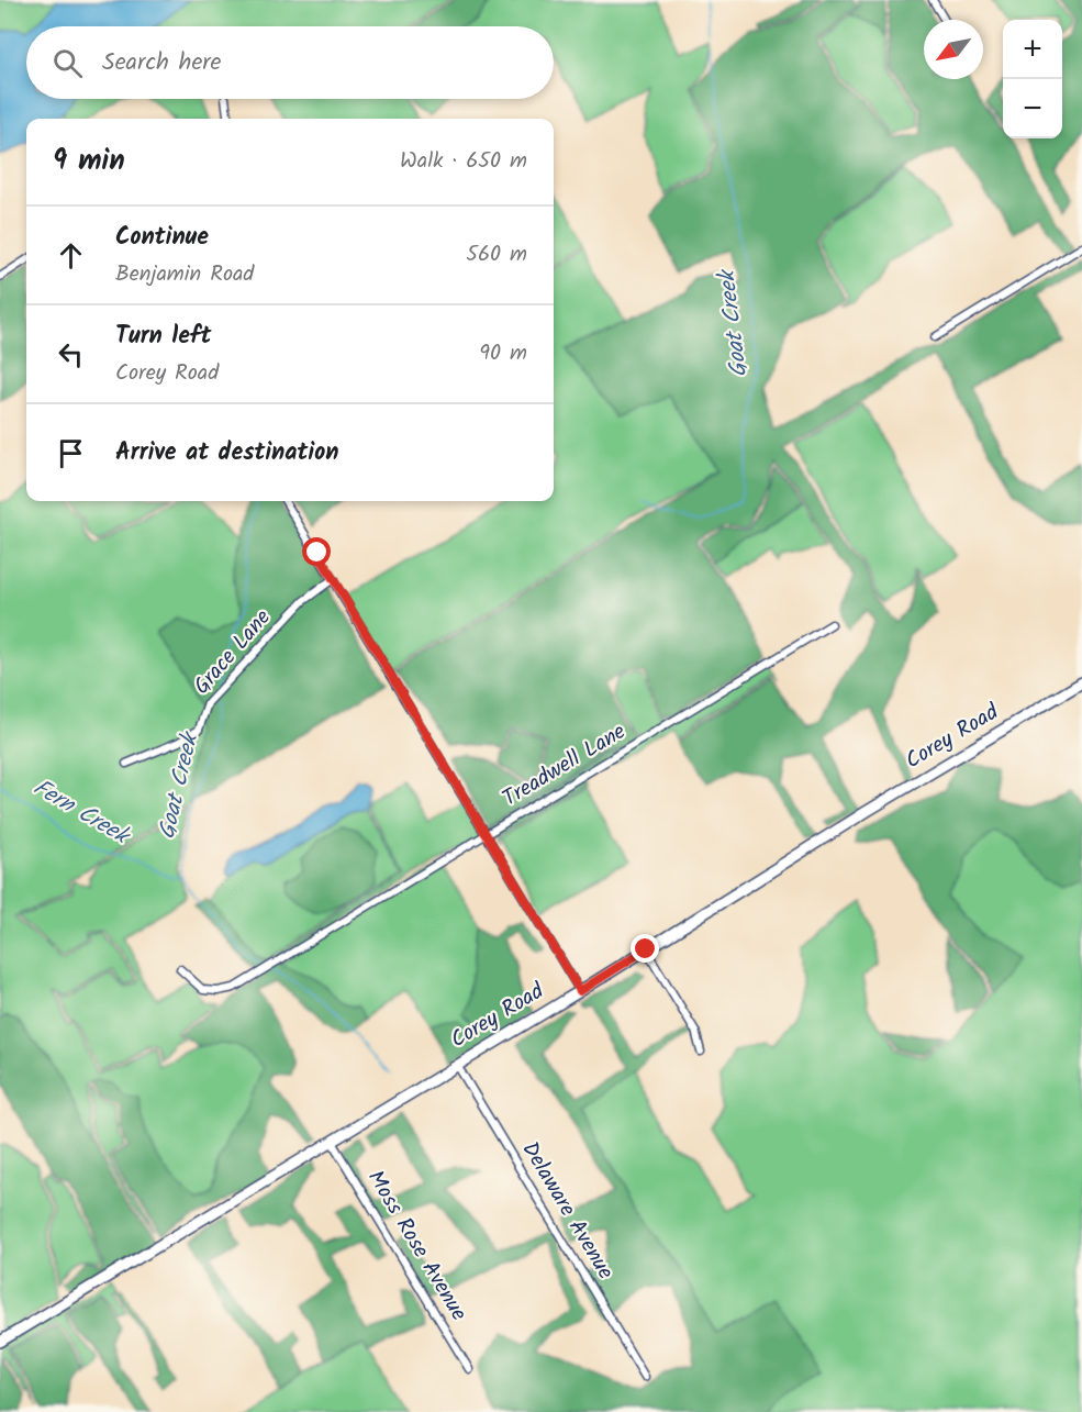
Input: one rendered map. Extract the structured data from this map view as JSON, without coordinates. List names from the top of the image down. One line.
{"streets":{"street":["Grace Lane","Corey Road","Treadwell Lane","Delaware Avenue","Moss Rose Avenue"]},"crossings":[["Corey Road","Delaware Avenue"],["Corey Road","Moss Rose Avenue"]],"water":["Goat Creek","Fern Creek"],"north":"bottom left","page":{"map_buttons":["+","−"],"search":"Search here","heading":["9 min","Walk · 650 m"],"list":[["Continue","Benjamin Road","560 m"],["Turn left","Corey Road","90 m"],"Arrive at destination"]}}
